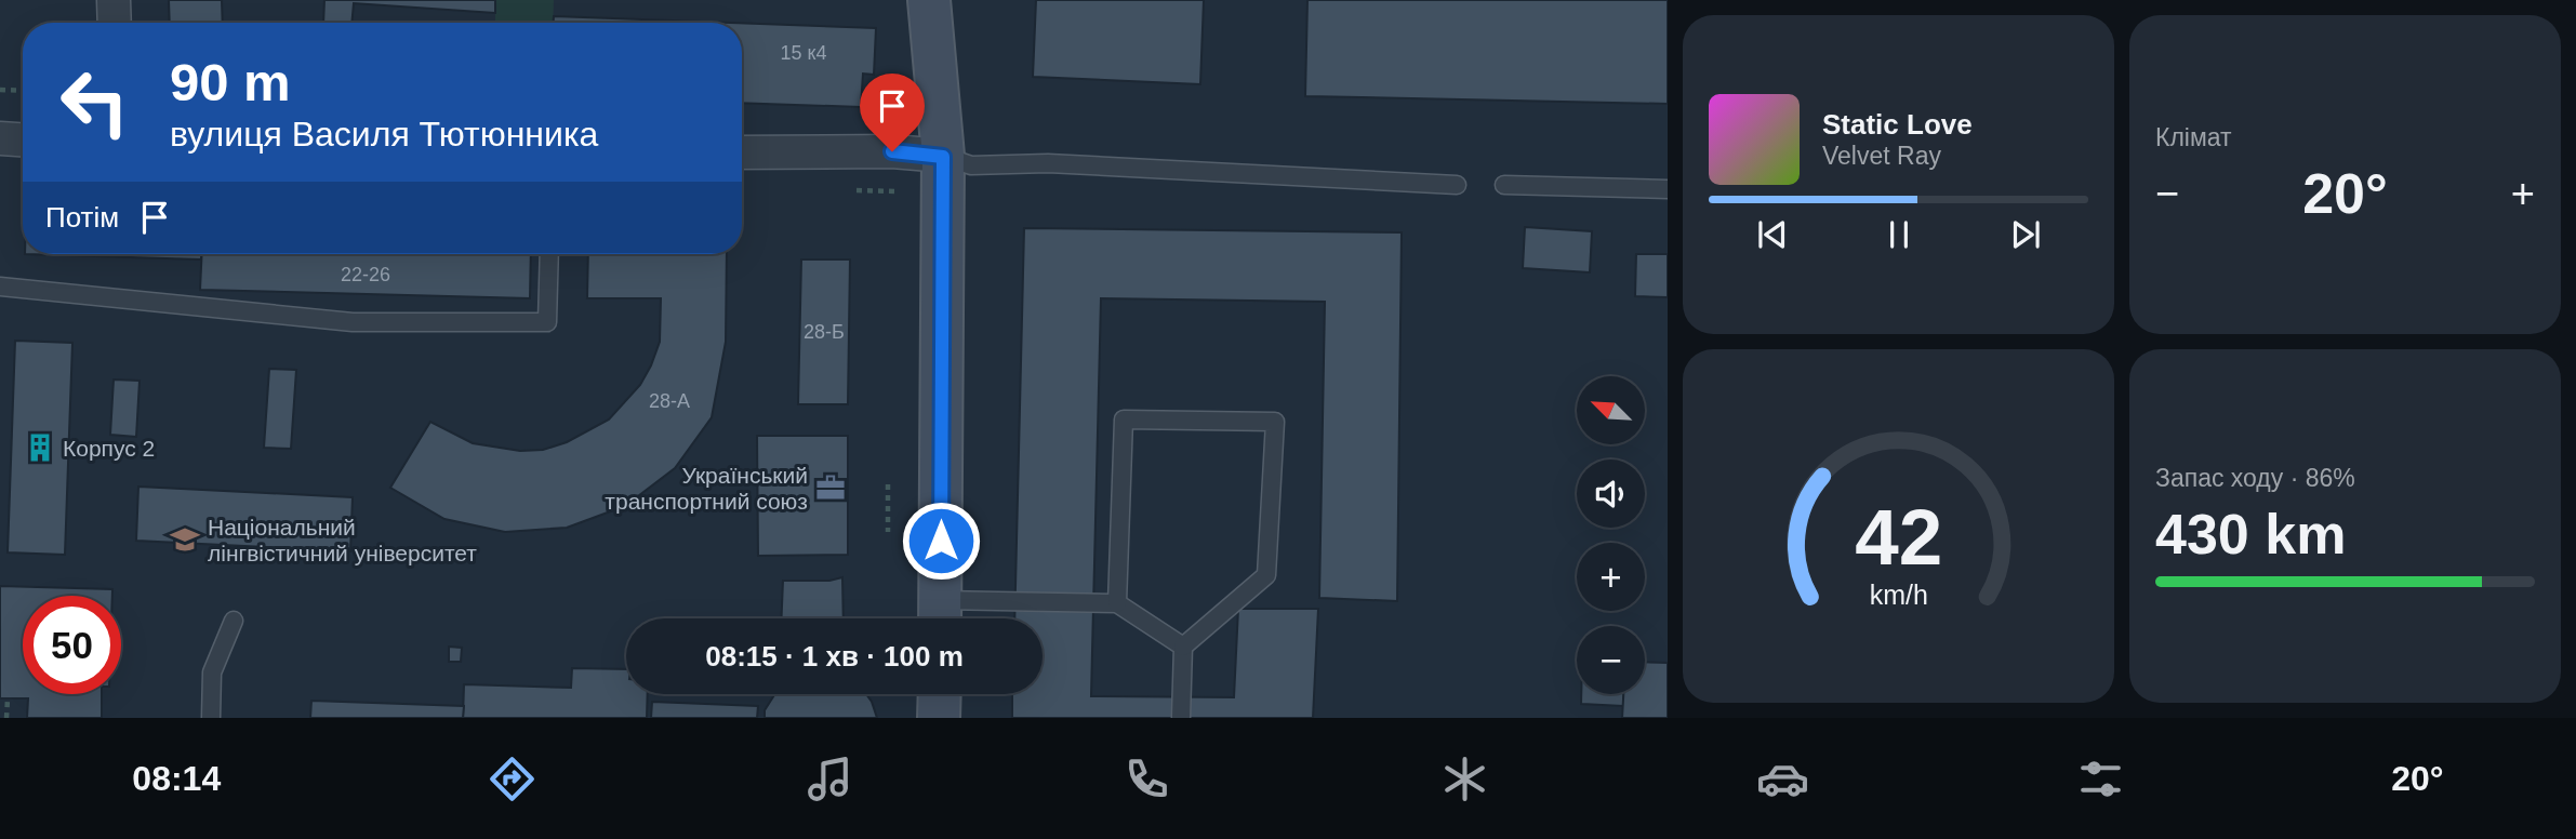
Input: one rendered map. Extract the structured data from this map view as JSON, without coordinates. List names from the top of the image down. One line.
{"places":{"building":["Корпус 2"],"office":["Український транспортний союз"],"school or university":["Національний лінгвістичний університет"]},"house_numbers":["15 к4","22-26","28-Б","28-А"],"north":"top left","page":{"tile":["Клімат",["Запас ходу · 86%","430 km"]],"turn":["90 m","вулиця Василя Тютюнника"],"song":["Static Love","Velvet Ray"],"heat":["−","20°","+"],"then":"Потім","map_buttons":["+","−"],"limit":"50","trip":"08:15 · 1 хв · 100 m","tabs":["08:14","20°"],"gauge":["42","km/h"]}}
